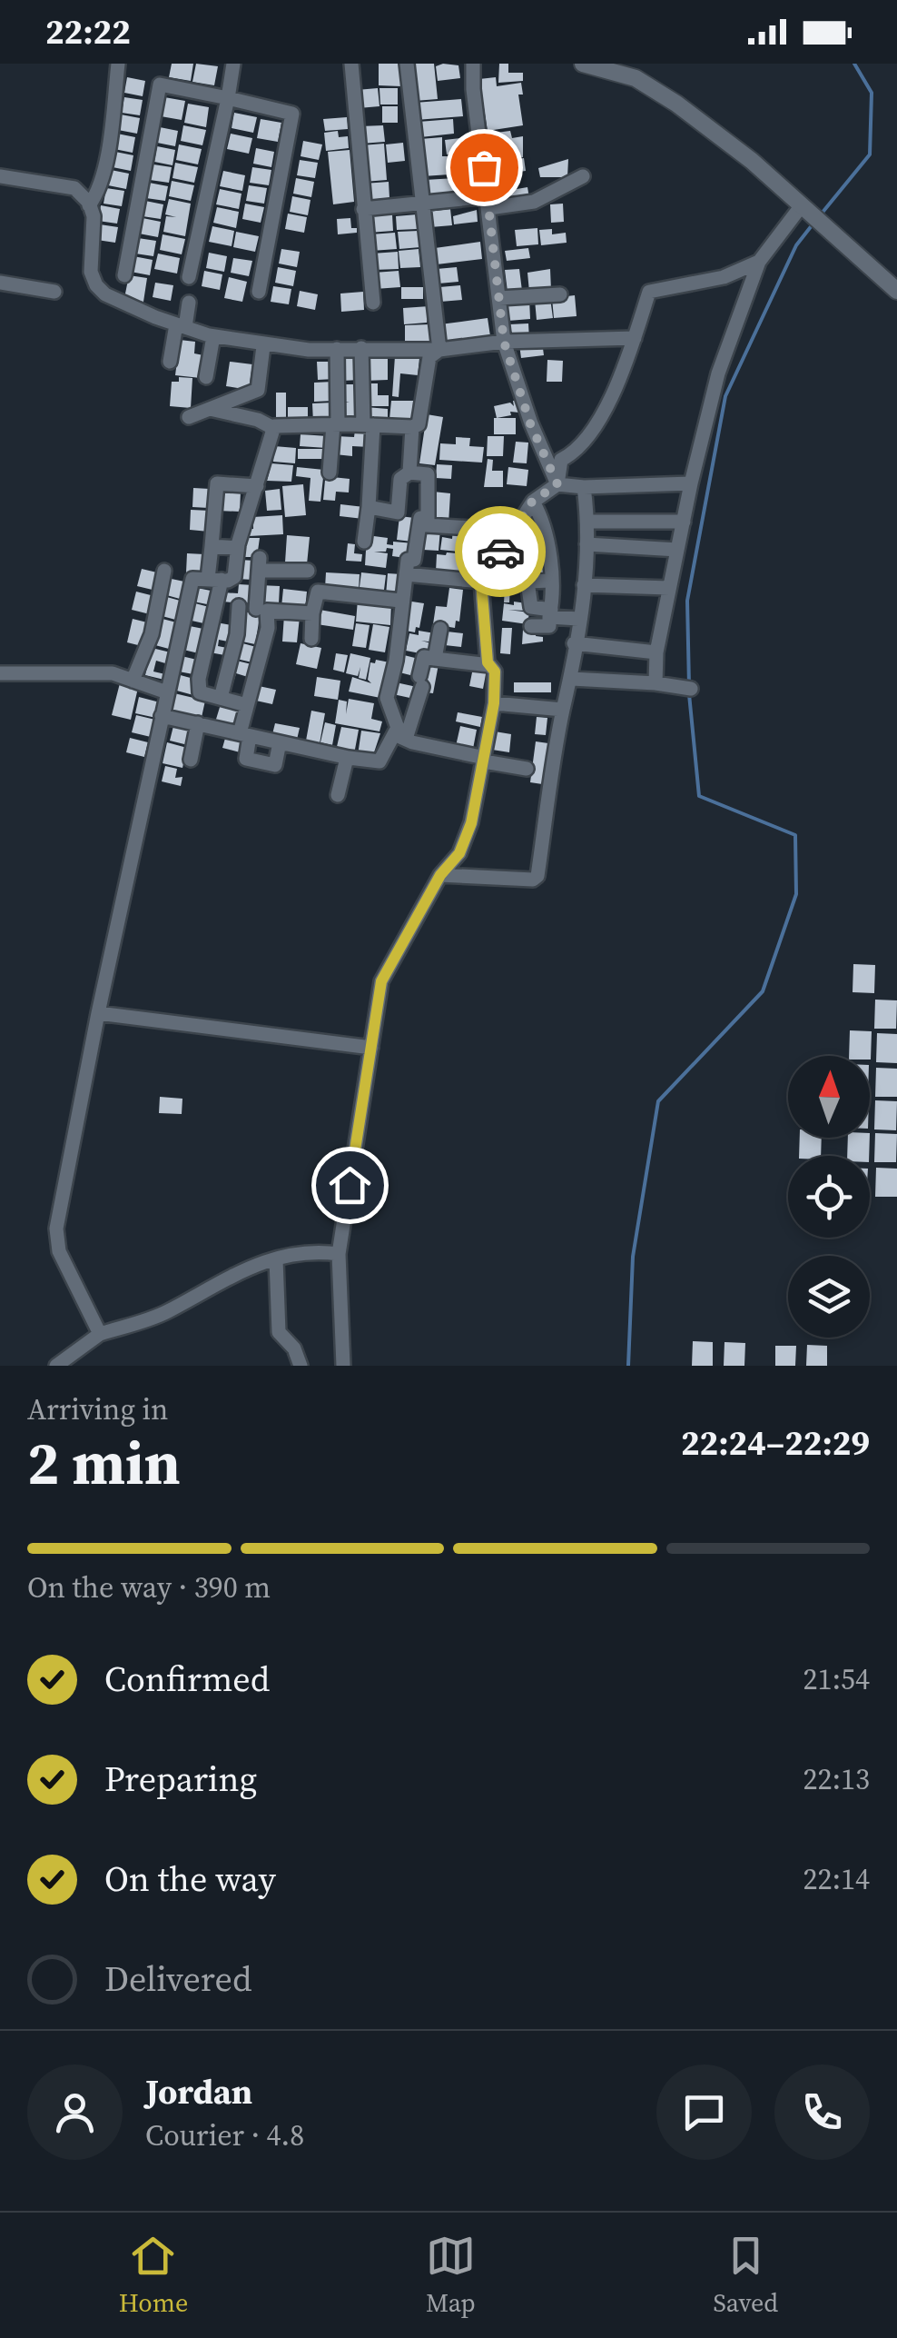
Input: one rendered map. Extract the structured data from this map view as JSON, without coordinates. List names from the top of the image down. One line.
{"north":"top","page":{"status":"22:22","heading":["2 min","Arriving in","22:24–22:29"],"panel":["Jordan","Courier · 4.8"],"bar":"On the way · 390 m","list":[["Confirmed","21:54"],["Preparing","22:13"],["On the way","22:14"],"Delivered"],"tabs":["Home","Map","Saved"]}}
